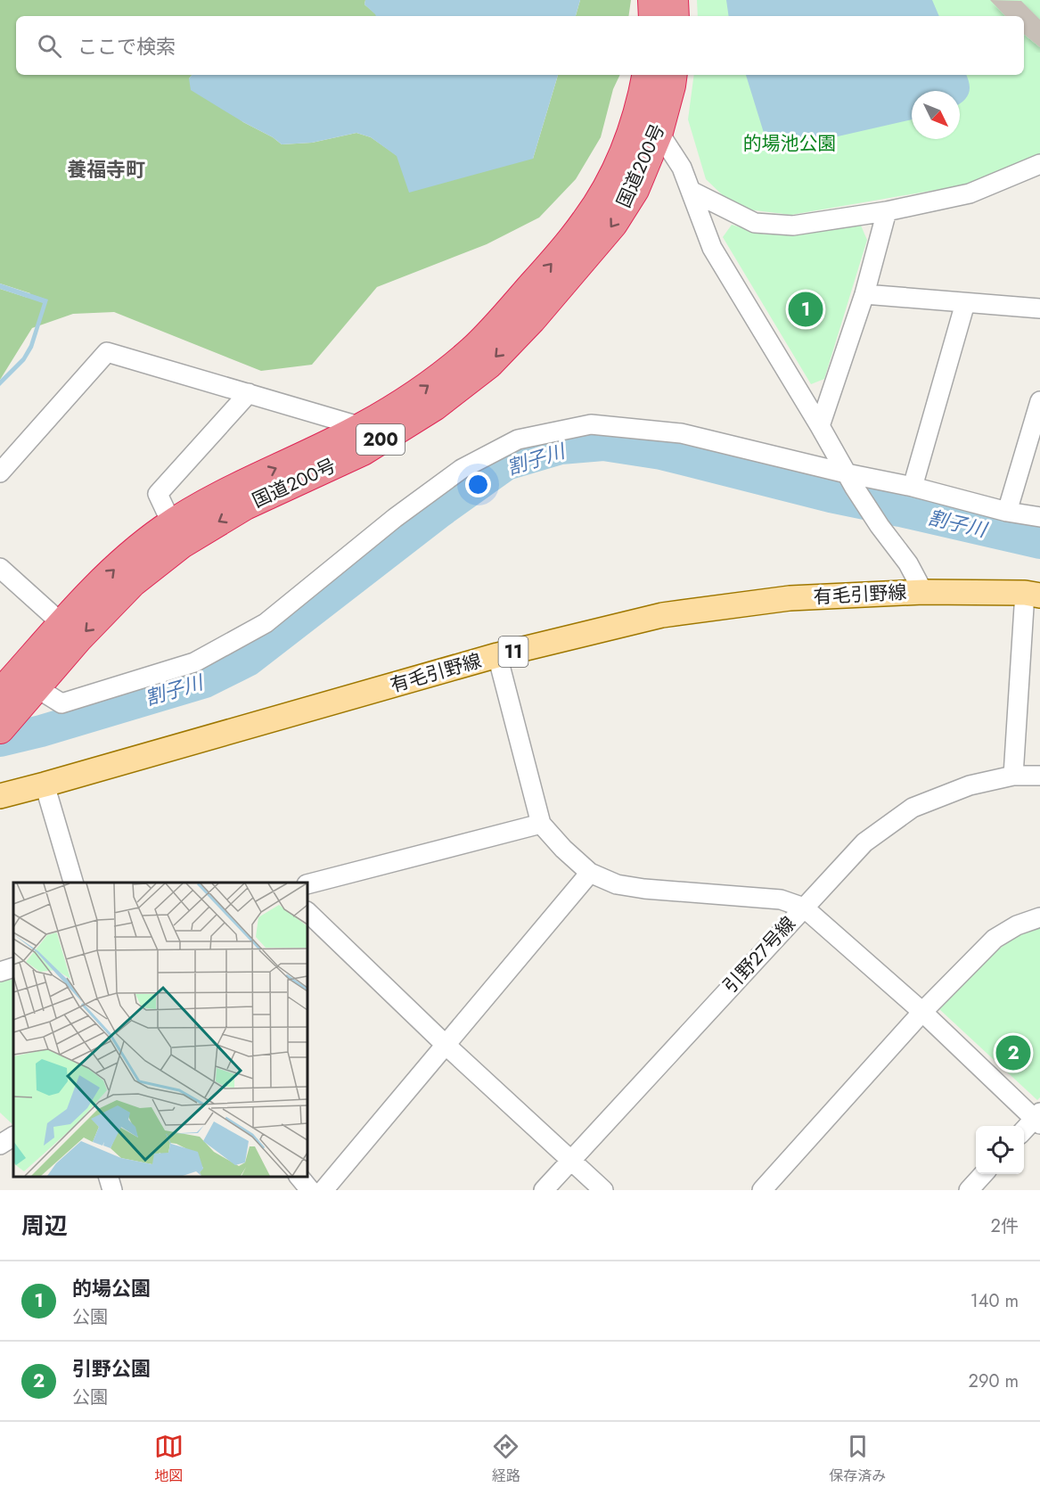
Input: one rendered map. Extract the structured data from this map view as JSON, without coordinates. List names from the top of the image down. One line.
{"streets":{"highway":["国道200号","200"],"main road":["有毛引野線","11"],"street":["引野27号線"]},"districts":["養福寺町"],"water":["割子川"],"parks":["的場池公園"],"north":"bottom right","page":{"search":"ここで検索","pins":["1","2"],"heading":["周辺","2件"],"list":[{"mark":"1","name":"的場公園","note":"公園","value":"140 m"},{"mark":"2","name":"引野公園","note":"公園","value":"290 m"}],"nav":["地図","経路","保存済み"]}}
